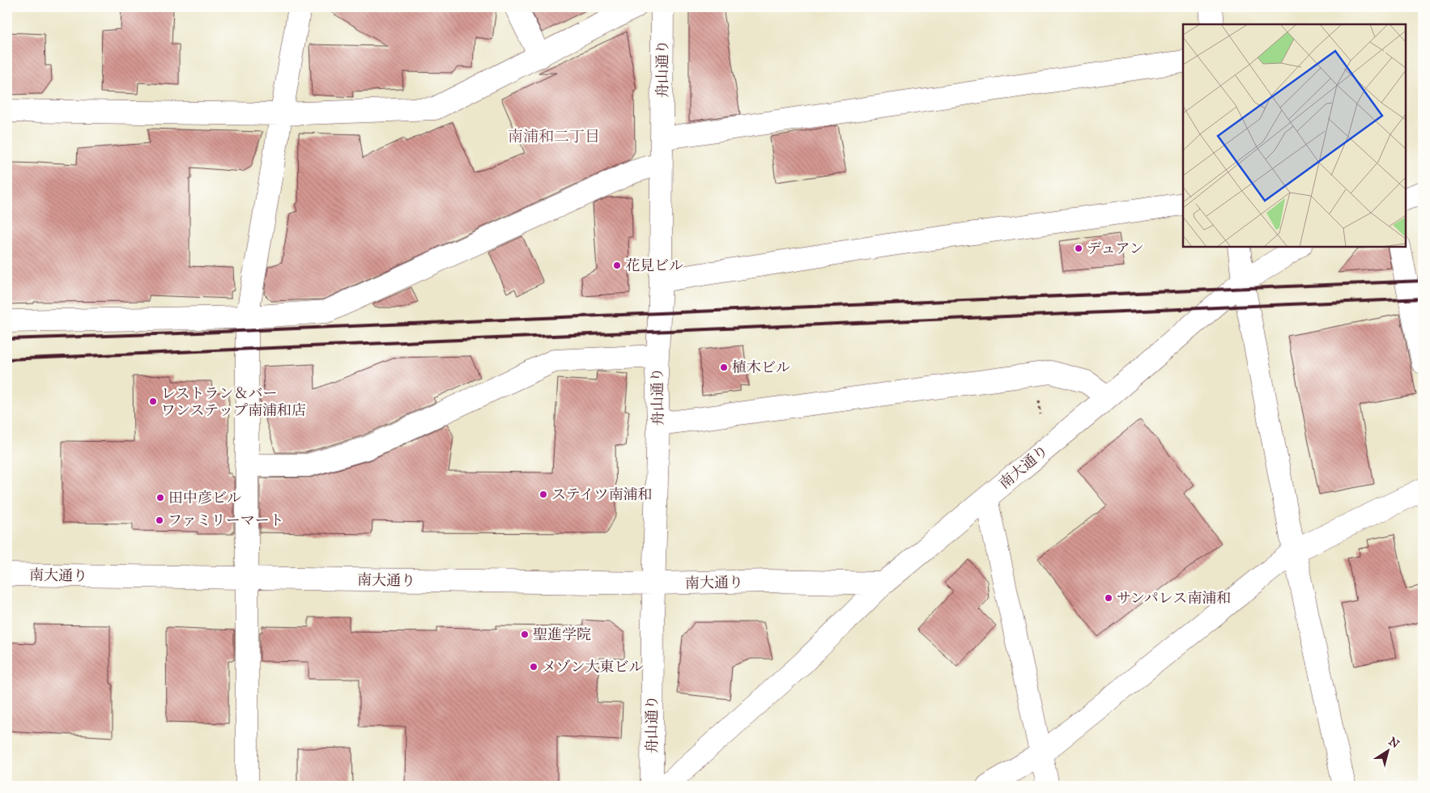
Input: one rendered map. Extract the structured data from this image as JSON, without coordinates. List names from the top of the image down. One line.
{"streets":{"street":["舟山通り","南大通り"]},"crossings":[["舟山通り","南大通り"]],"districts":["南浦和二丁目"],"places":["デュアン","花見ビル","植木ビル","レストラン＆バー ワンステップ南浦和店","ステイツ南浦和","田中彦ビル","ファミリーマート","サンパレス南浦和","聖進学院","メゾン大東ビル"],"north":"top right"}
